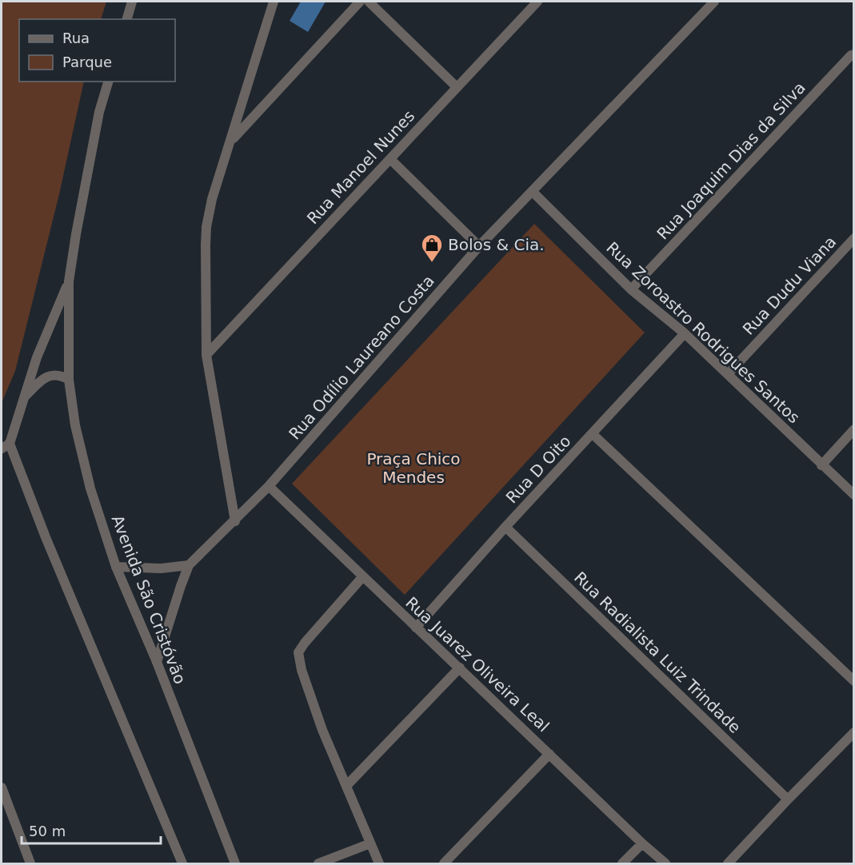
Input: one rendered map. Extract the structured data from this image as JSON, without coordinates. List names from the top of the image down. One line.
{"streets":{"street":["Rua Joaquim Dias da Silva","Rua Manoel Nunes","Rua Dudu Viana","Rua Zoroastro Rodrigues Santos","Rua Odílio Laureano Costa","Rua D Oito","Avenida São Cristóvão","Rua Radialista Luiz Trindade","Rua Juarez Oliveira Leal"]},"crossings":[["Rua Joaquim Dias da Silva","Rua Zoroastro Rodrigues Santos"],["Rua Dudu Viana","Rua Zoroastro Rodrigues Santos"],["Rua Zoroastro Rodrigues Santos","Rua Odílio Laureano Costa"],["Rua Zoroastro Rodrigues Santos","Rua D Oito"],["Rua Odílio Laureano Costa","Rua Juarez Oliveira Leal"],["Rua D Oito","Rua Radialista Luiz Trindade"],["Rua D Oito","Rua Juarez Oliveira Leal"]],"parks":["Praça Chico Mendes"],"places":{"shop":["Bolos & Cia."]},"legend":["Rua","Parque"],"scale_bar":"50 m"}
